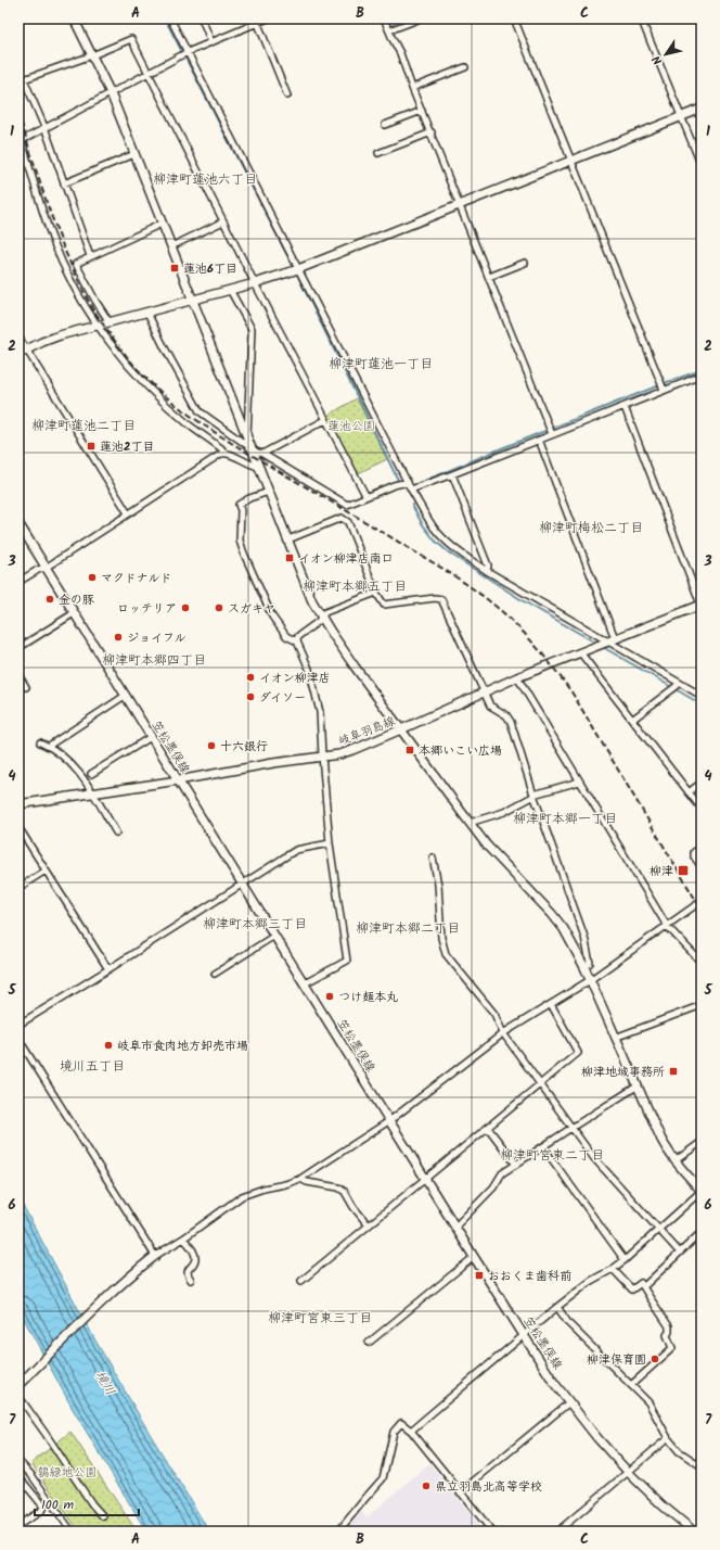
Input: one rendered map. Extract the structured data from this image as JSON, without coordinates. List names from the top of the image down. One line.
{"streets":{"street":["岐阜羽島線","笠松墨俣線"]},"crossings":[["岐阜羽島線","笠松墨俣線"]],"districts":["柳津町蓮池六丁目","柳津町蓮池一丁目","柳津町蓮池二丁目","柳津町梅松二丁目","柳津町本郷五丁目","柳津町本郷四丁目","柳津町本郷一丁目","柳津町本郷三丁目","柳津町本郷二丁目","境川五丁目","柳津町宮東二丁目","柳津町宮東三丁目"],"water":["境川"],"parks":["蓮池公園","鶉緑地公園"],"places":{"transit":["蓮池6丁目","蓮池2丁目","イオン柳津店南口","本郷いこい広場","柳津","柳津地域事務所","おおくま歯科前"],"other":["マクドナルド","金の豚","ロッテリア","スガキヤ","ジョイフル","イオン柳津店","ダイソー","十六銀行","つけ麺本丸","岐阜市食肉地方卸売市場","柳津保育園","県立羽島北高等学校"]},"scale_bar":"100 m","north":"bottom left","grid":{"columns":["A","B","C"],"rows":["1","2","3","4","5","6","7"]}}
